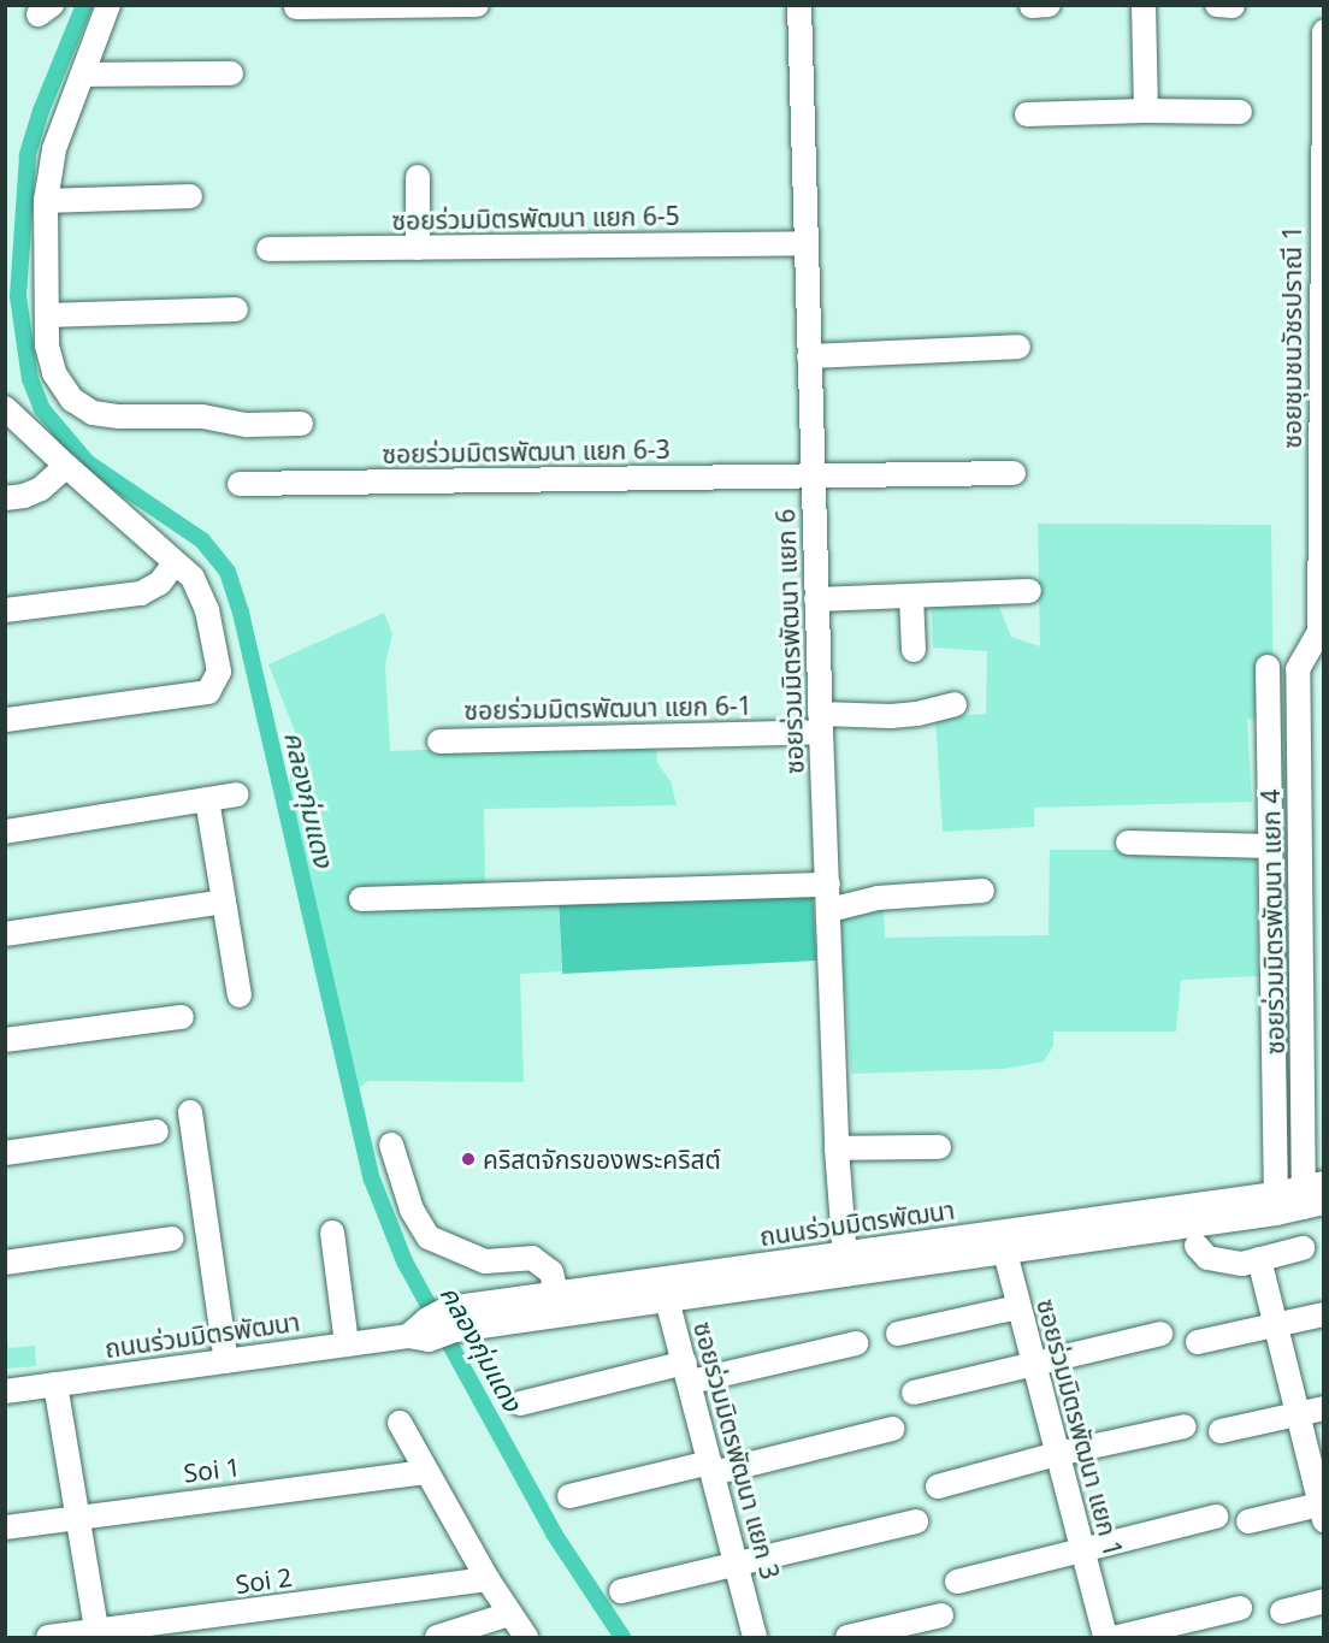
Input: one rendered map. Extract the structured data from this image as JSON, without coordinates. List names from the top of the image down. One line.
{"streets":{"street":["ซอยร่วมมิตรพัฒนา แยก 6-5","ซอยชุมชนวัชรปราณี 1","ซอยร่วมมิตรพัฒนา แยก 6-3","ซอยร่วมมิตรพัฒนา แยก 6","ซอยร่วมมิตรพัฒนา แยก 6-1","ซอยร่วมมิตรพัฒนา แยก 4","ถนนร่วมมิตรพัฒนา","ซอยร่วมมิตรพัฒนา แยก 1","ซอยร่วมมิตรพัฒนา แยก 3","Soi 1","Soi 2"]},"crossings":[["ซอยร่วมมิตรพัฒนา แยก 6-5","ซอยร่วมมิตรพัฒนา แยก 6"],["ซอยชุมชนวัชรปราณี 1","ซอยร่วมมิตรพัฒนา แยก 4"],["ซอยร่วมมิตรพัฒนา แยก 6-3","ซอยร่วมมิตรพัฒนา แยก 6"],["ซอยร่วมมิตรพัฒนา แยก 6","ซอยร่วมมิตรพัฒนา แยก 6-1"],["ซอยร่วมมิตรพัฒนา แยก 6","ถนนร่วมมิตรพัฒนา"],["ซอยร่วมมิตรพัฒนา แยก 4","ถนนร่วมมิตรพัฒนา"],["ถนนร่วมมิตรพัฒนา","ซอยร่วมมิตรพัฒนา แยก 1"],["ถนนร่วมมิตรพัฒนา","ซอยร่วมมิตรพัฒนา แยก 3"]],"water":["คลองกุ่มแดง"],"places":["คริสตจักรของพระคริสต์"]}
